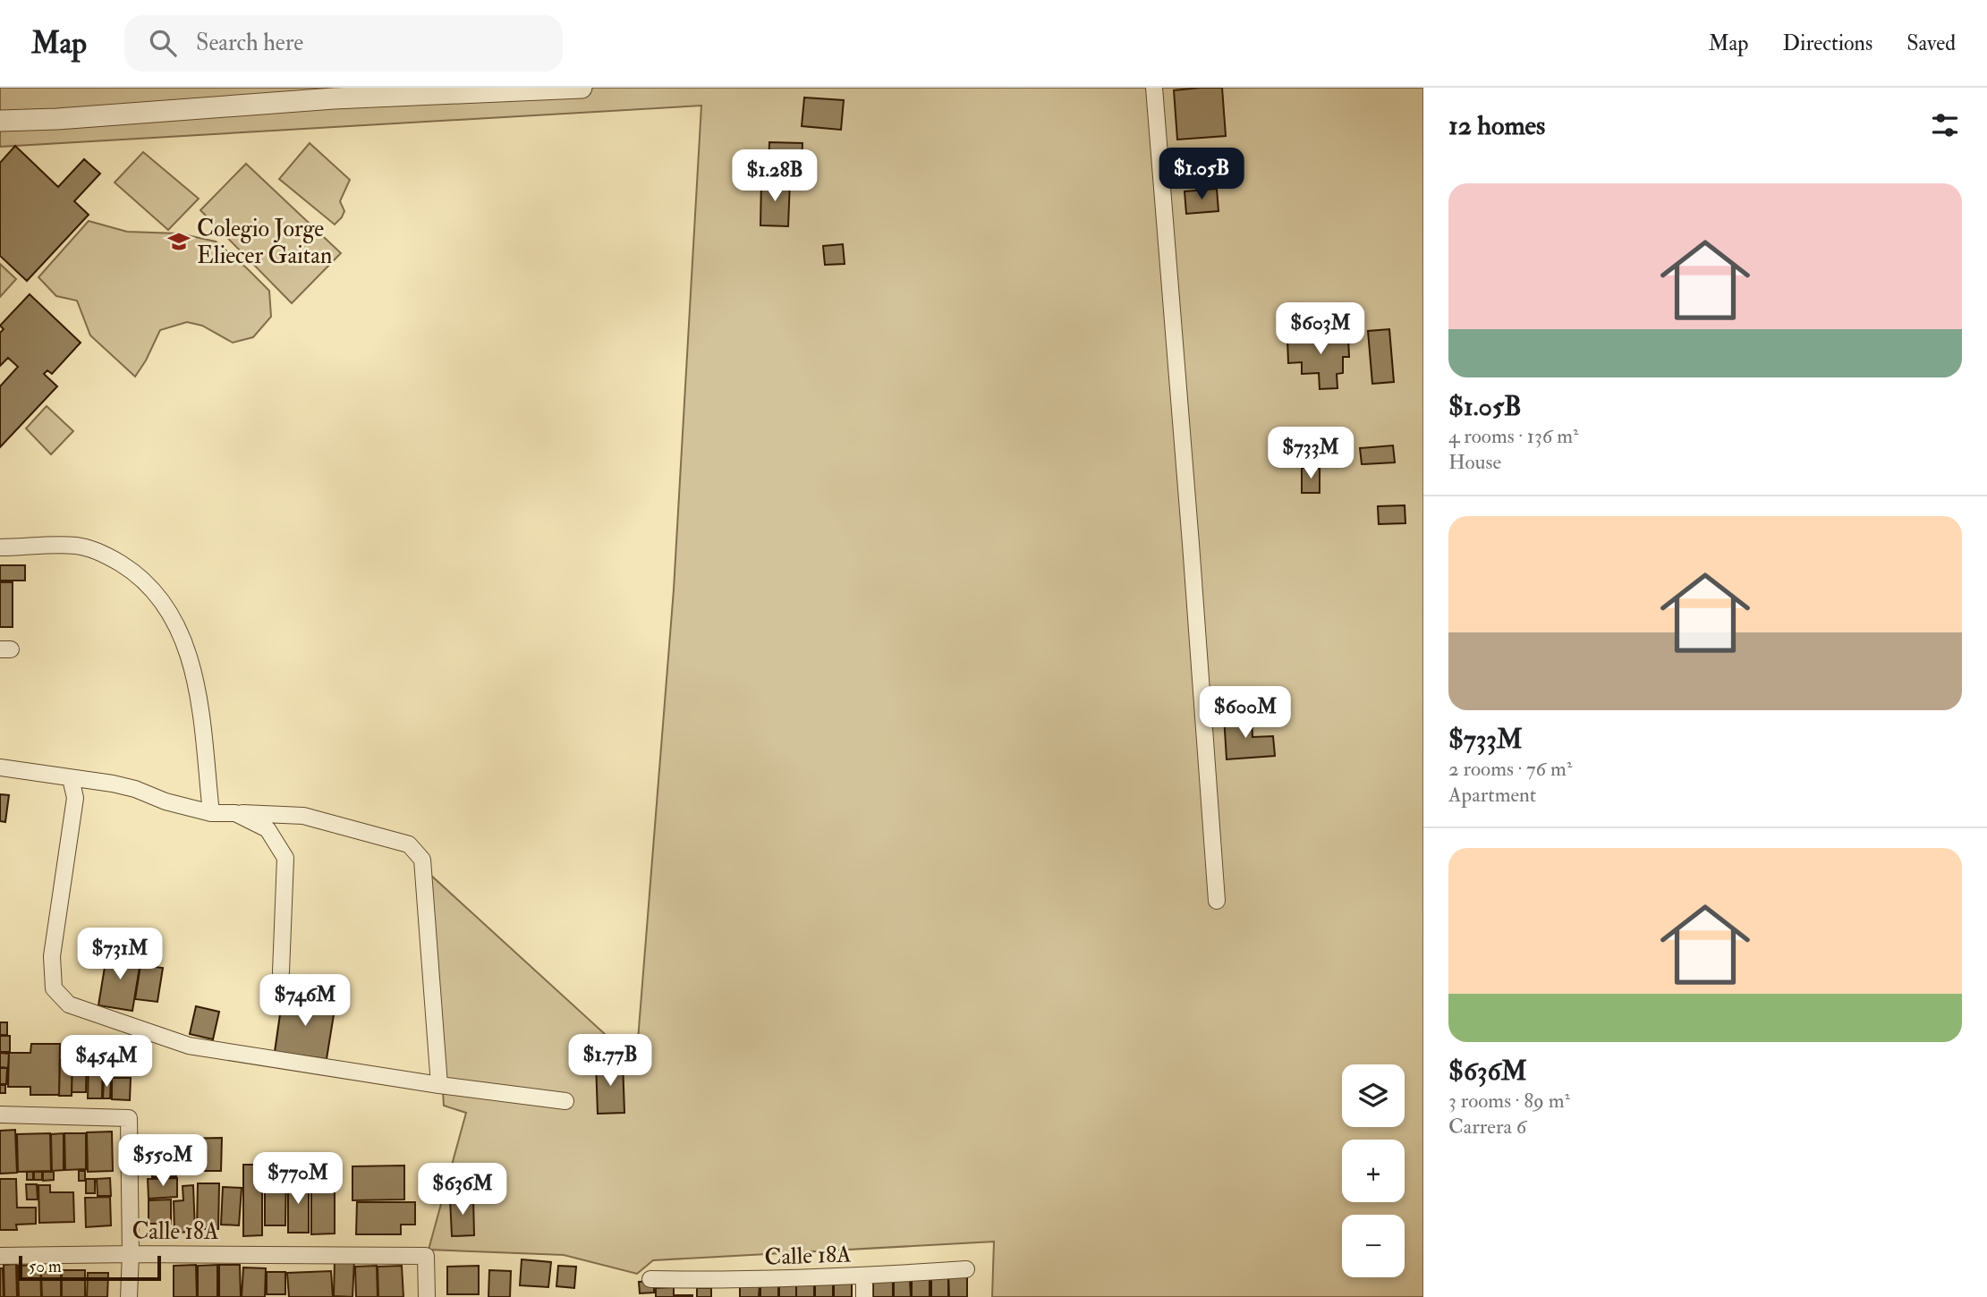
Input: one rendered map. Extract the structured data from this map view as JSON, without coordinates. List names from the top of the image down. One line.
{"streets":{"street":["Calle 18A"]},"places":{"school or university":["Colegio Jorge Eliecer Gaitan"]},"scale_bar":"50 m","page":{"header":"Map","search":"Search here","nav":["Map","Directions","Saved"],"heading":"12 homes","price":["$1.05B","$1.28B","$603M","$733M","$600M","$731M","$746M","$1.77B","$454M","$550M","$770M","$636M"],"list":[{"name":"$1.05B","note":"4 rooms · 136 m² · House"},{"name":"$733M","note":"2 rooms · 76 m² · Apartment"},{"name":"$636M","note":"3 rooms · 89 m² · Carrera 6"}],"map_buttons":["+","−"],"scale":"50 m"}}
